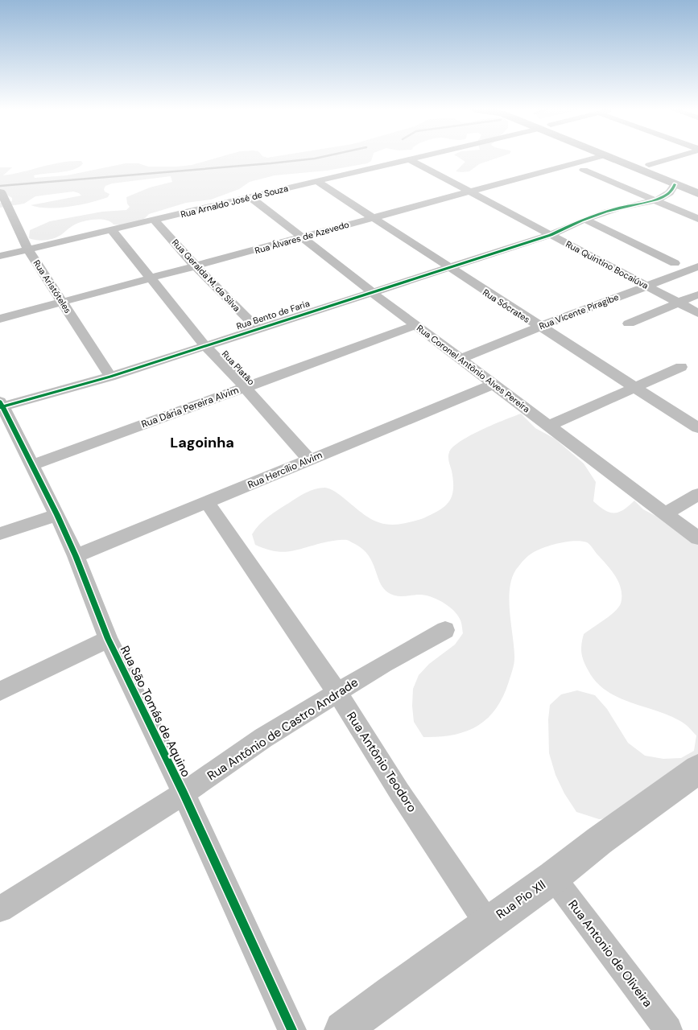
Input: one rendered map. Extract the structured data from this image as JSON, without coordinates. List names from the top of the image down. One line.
{"streets":{"street":["Rua Arnaldo José de Souza","Rua Álvares de Azevedo","Rua Quintino Bocaiúva","Rua Geralda M. da Silva","Rua Aristóteles","Rua Sócrates","Rua Vicente Piragibe","Rua Bento de Faria","Rua Platão","Rua Coronel Antônio Alves Pereira","Rua Dária Pereira Alvim","Rua Hercílio Alvim","Rua São Tomás de Aquino","Rua Antônio de Castro Andrade","Rua Antônio Teodoro","Rua Pio Xll","Rua Antonio de Oliveira"]},"crossings":[["Rua Arnaldo José de Souza","Rua Quintino Bocaiúva"],["Rua Arnaldo José de Souza","Rua Geralda M. da Silva"],["Rua Arnaldo José de Souza","Rua Aristóteles"],["Rua Arnaldo José de Souza","Rua Sócrates"],["Rua Arnaldo José de Souza","Rua Platão"],["Rua Arnaldo José de Souza","Rua Coronel Antônio Alves Pereira"],["Rua Álvares de Azevedo","Rua Quintino Bocaiúva"],["Rua Álvares de Azevedo","Rua Geralda M. da Silva"],["Rua Álvares de Azevedo","Rua Aristóteles"],["Rua Álvares de Azevedo","Rua Sócrates"],["Rua Álvares de Azevedo","Rua Platão"],["Rua Álvares de Azevedo","Rua Coronel Antônio Alves Pereira"],["Rua Quintino Bocaiúva","Rua Vicente Piragibe"],["Rua Quintino Bocaiúva","Rua Bento de Faria"],["Rua Geralda M. da Silva","Rua Bento de Faria"],["Rua Aristóteles","Rua Bento de Faria"],["Rua Sócrates","Rua Vicente Piragibe"],["Rua Sócrates","Rua Bento de Faria"],["Rua Vicente Piragibe","Rua Coronel Antônio Alves Pereira"],["Rua Bento de Faria","Rua Platão"],["Rua Bento de Faria","Rua Coronel Antônio Alves Pereira"],["Rua Bento de Faria","Rua São Tomás de Aquino"],["Rua Platão","Rua Dária Pereira Alvim"],["Rua Platão","Rua Hercílio Alvim"],["Rua Coronel Antônio Alves Pereira","Rua Dária Pereira Alvim"],["Rua Coronel Antônio Alves Pereira","Rua Hercílio Alvim"],["Rua Dária Pereira Alvim","Rua São Tomás de Aquino"],["Rua Hercílio Alvim","Rua São Tomás de Aquino"],["Rua Hercílio Alvim","Rua Antônio Teodoro"],["Rua São Tomás de Aquino","Rua Antônio de Castro Andrade"],["Rua Antônio de Castro Andrade","Rua Antônio Teodoro"],["Rua Antônio Teodoro","Rua Pio Xll"],["Rua Pio Xll","Rua Antonio de Oliveira"]],"districts":["Lagoinha"]}
